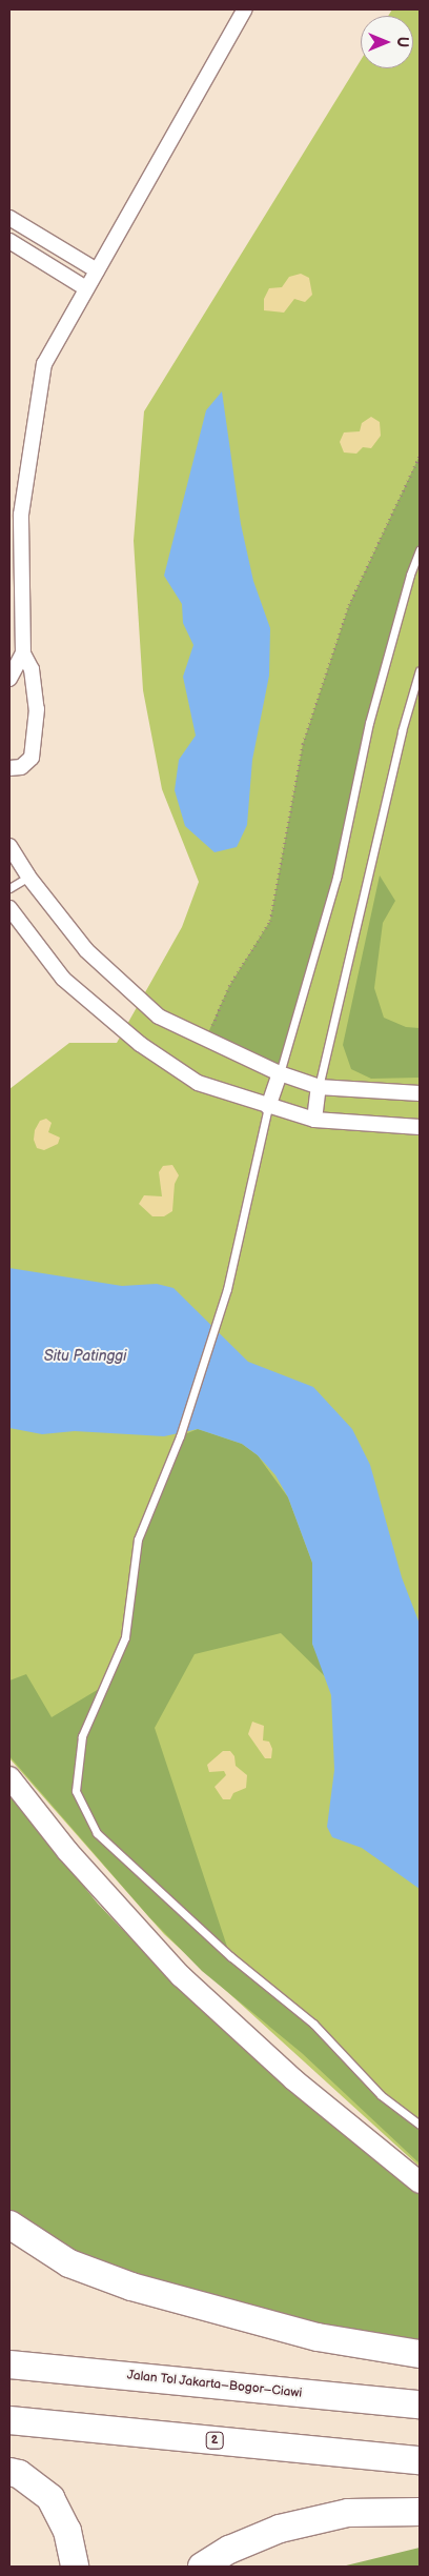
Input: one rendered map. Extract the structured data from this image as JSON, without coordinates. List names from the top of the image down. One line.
{"streets":{"highway":["Jalan Tol Jakarta–Bogor–Ciawi","2"]},"water":["Situ Patinggi"],"north":"right"}
